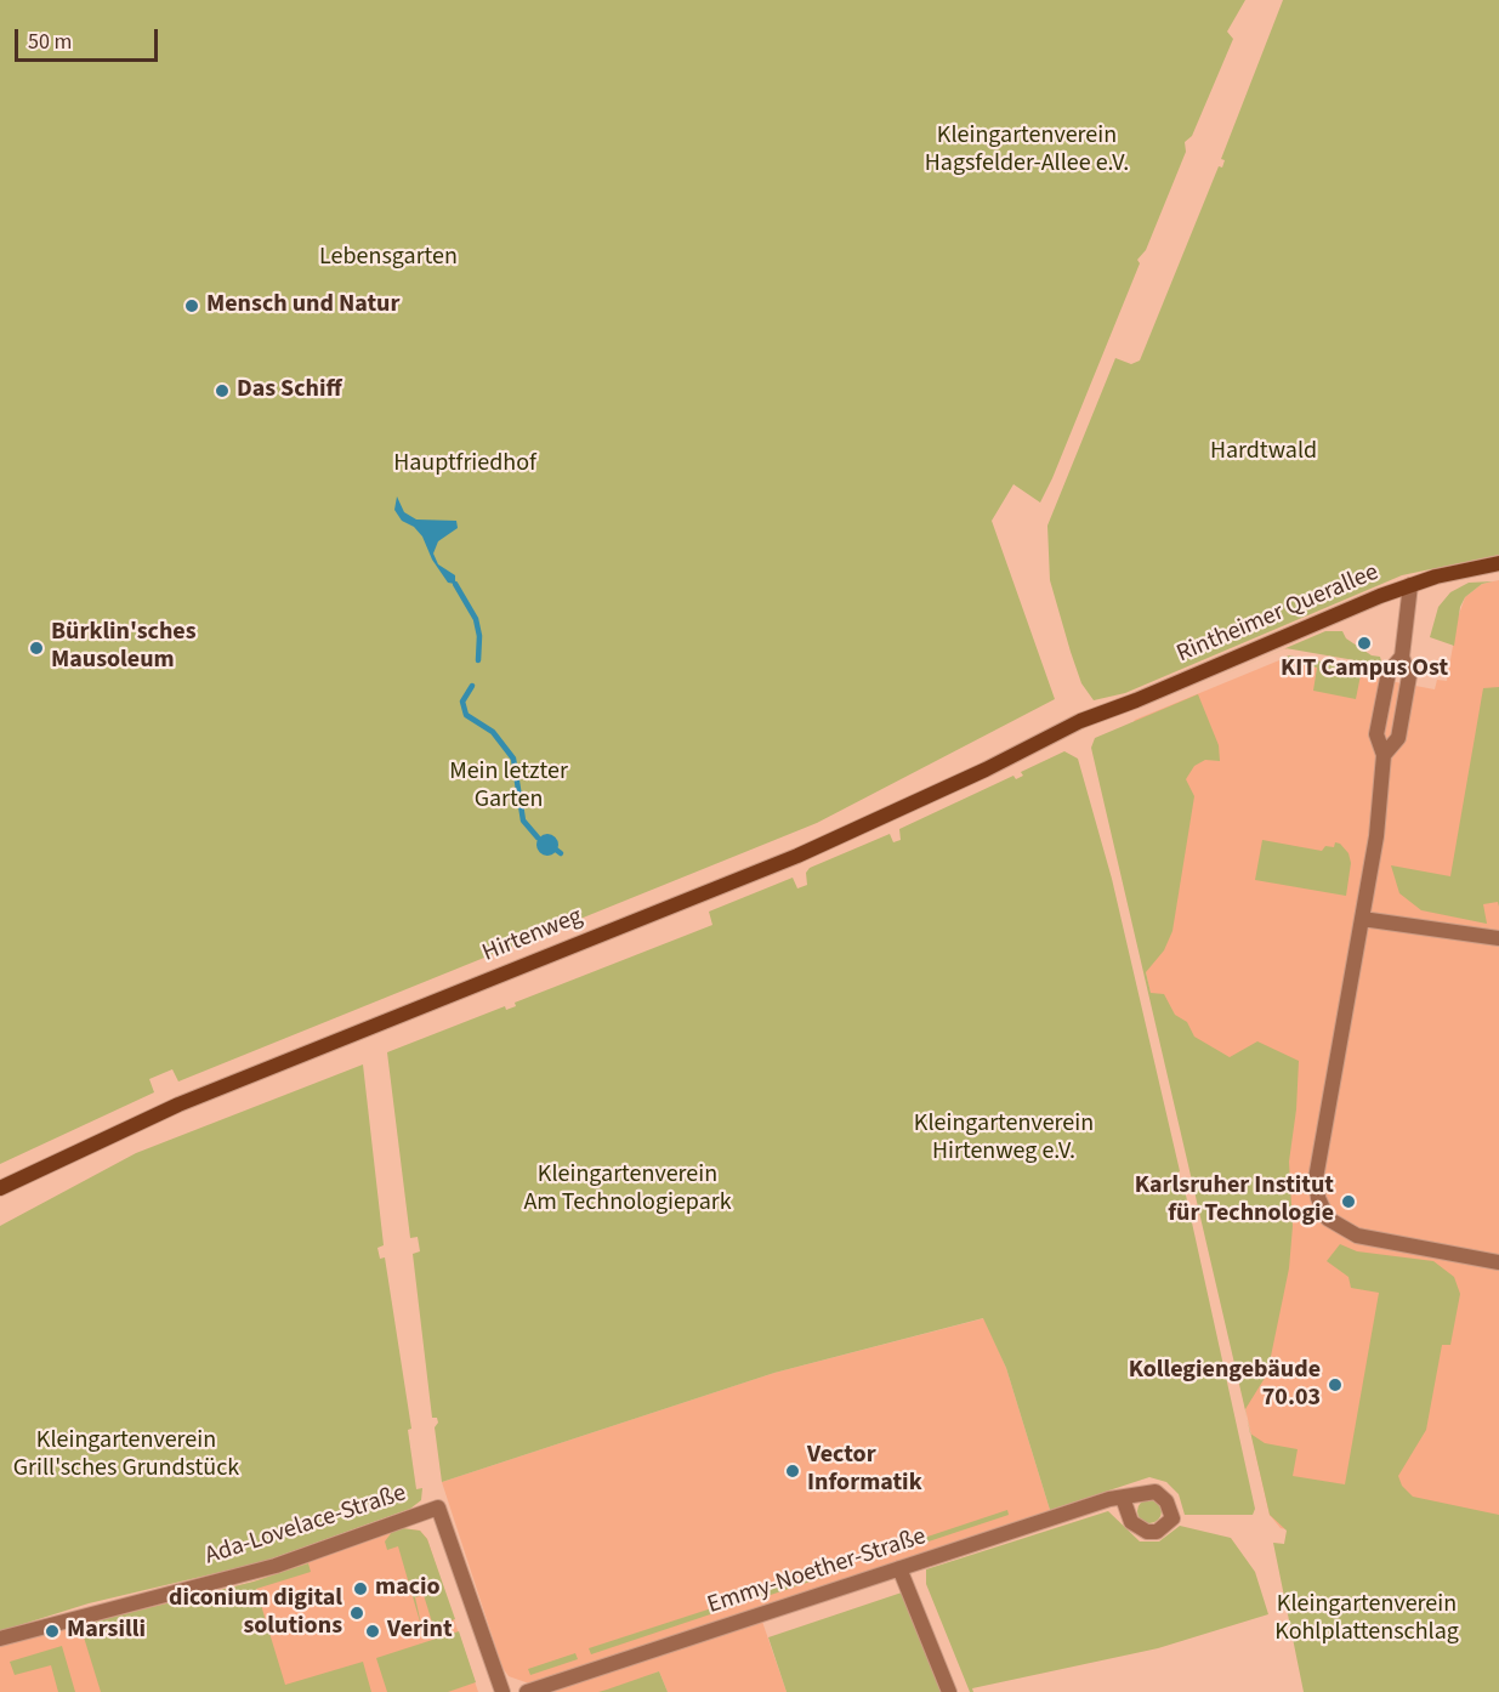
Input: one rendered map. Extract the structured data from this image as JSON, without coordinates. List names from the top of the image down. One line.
{"streets":{"street":["Rintheimer Querallee","Hirtenweg","Ada-Lovelace-Straße","Emmy-Noether-Straße"]},"crossings":[["Rintheimer Querallee","Hirtenweg"]],"parks":["Kleingartenverein Hagsfelder-Allee e.V.","Lebensgarten","Hardtwald","Hauptfriedhof","Mein letzter Garten","Kleingartenverein Hirtenweg e.V.","Kleingartenverein Am Technologiepark","Kleingartenverein Grill'sches Grundstück","Kleingartenverein Kohlplattenschlag"],"places":["Mensch und Natur","Das Schiff","KIT Campus Ost","Bürklin'sches Mausoleum","Karlsruher Institut für Technologie","Kollegiengebäude 70.03","Vector Informatik","macio","diconium digital solutions","Marsilli","Verint"],"scale_bar":"50 m"}
